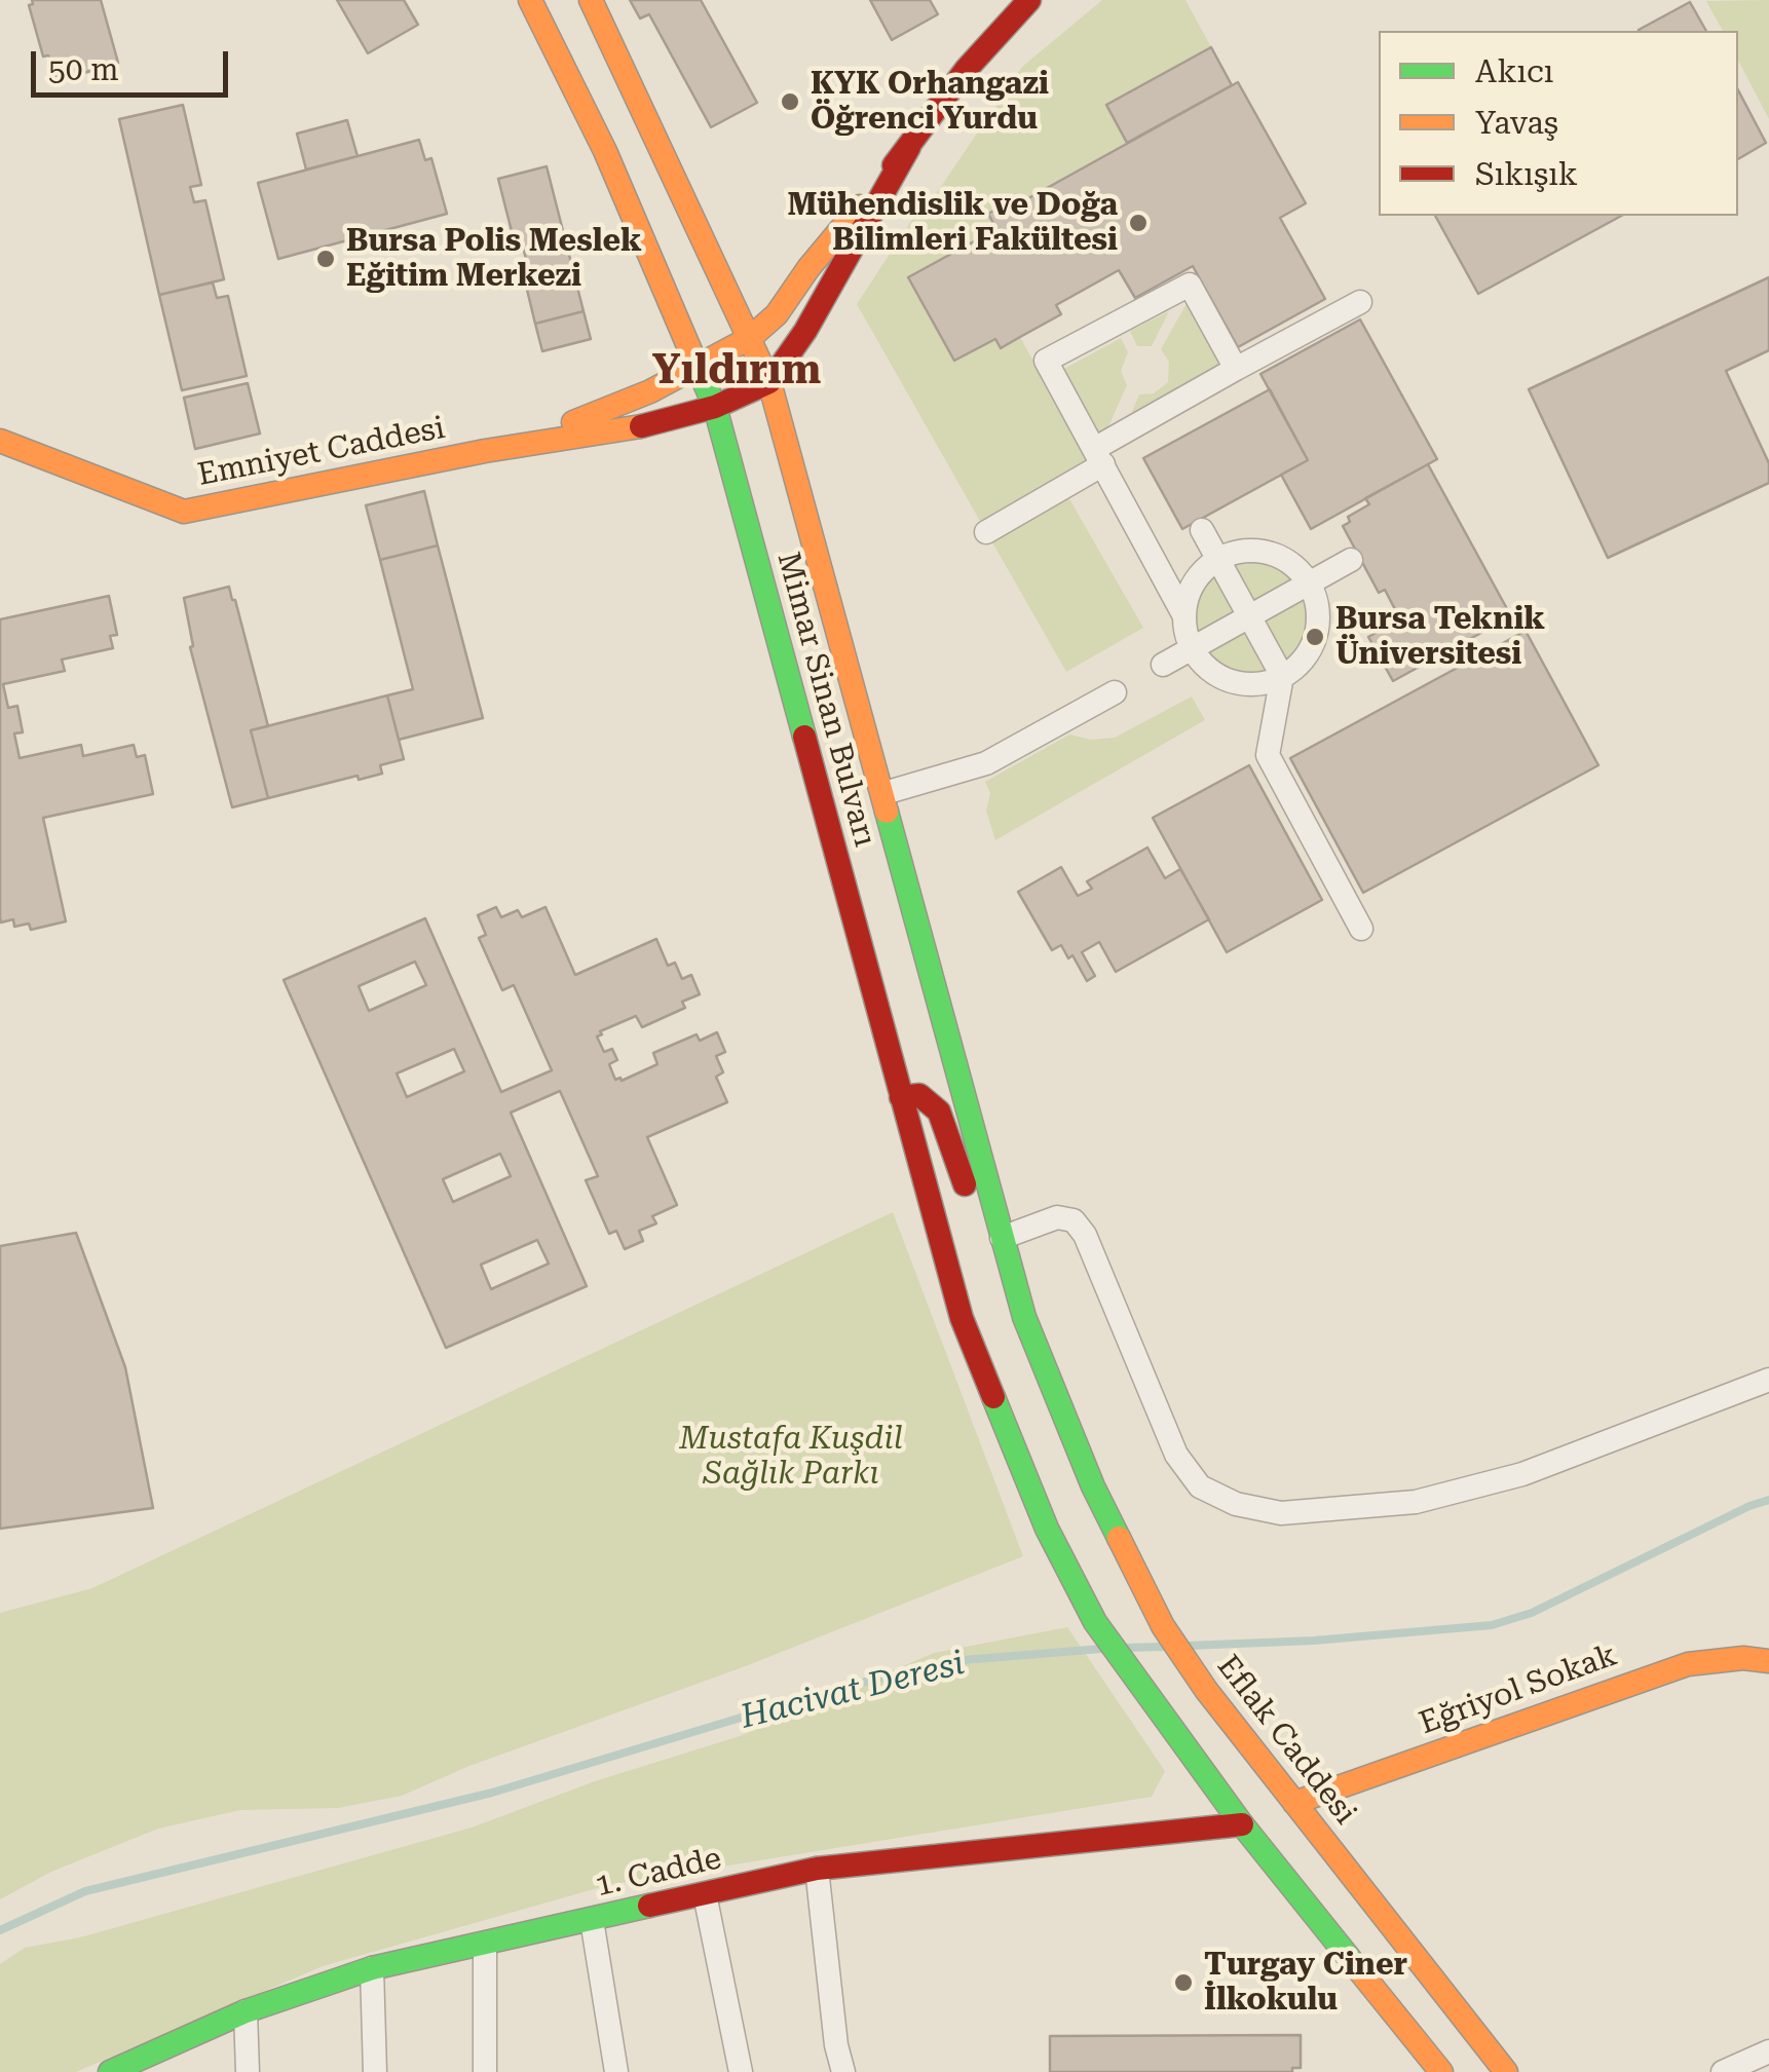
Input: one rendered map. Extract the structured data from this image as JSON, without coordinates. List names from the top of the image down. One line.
{"streets":{"main road":["Emniyet Caddesi","Mimar Sinan Bulvarı","Eğriyol Sokak","Eflak Caddesi","1. Cadde"]},"crossings":[["Mimar Sinan Bulvarı","Eflak Caddesi"],["Mimar Sinan Bulvarı","1. Cadde"],["Eğriyol Sokak","Eflak Caddesi"]],"districts":["Yıldırım"],"water":["Hacivat Deresi"],"parks":["Mustafa Kuşdil Sağlık Parkı"],"places":["KYK Orhangazi Öğrenci Yurdu","Mühendislik ve Doğa Bilimleri Fakültesi","Bursa Polis Meslek Eğitim Merkezi","Bursa Teknik Üniversitesi","Turgay Ciner İlkokulu"],"legend":["Akıcı","Yavaş","Sıkışık"],"scale_bar":"50 m"}
